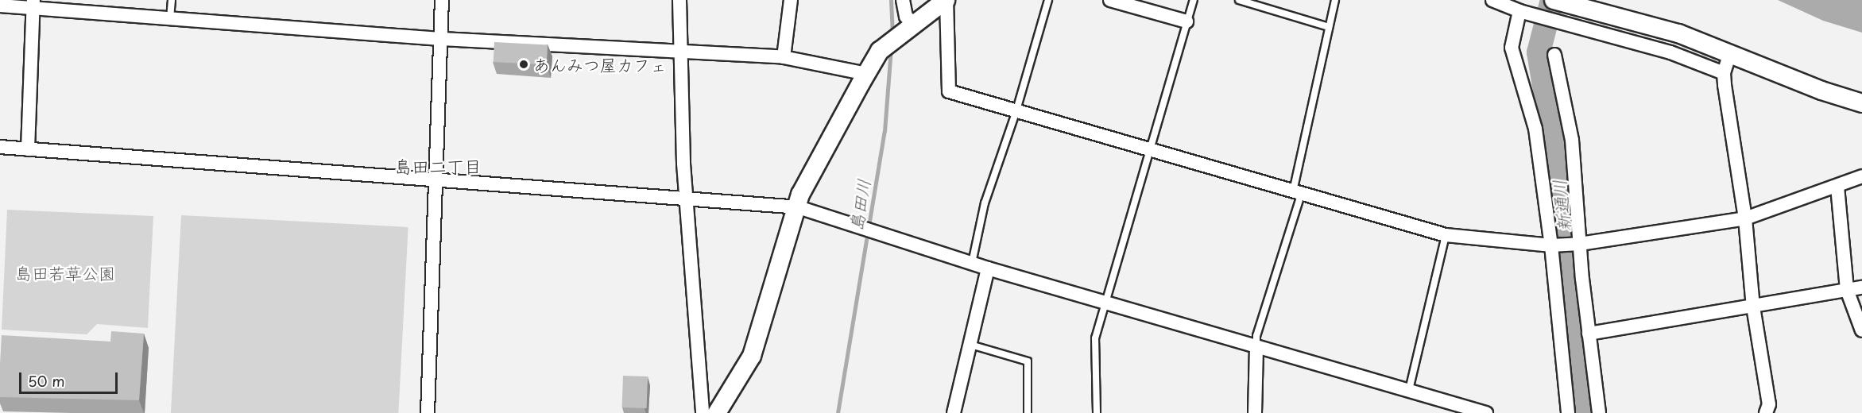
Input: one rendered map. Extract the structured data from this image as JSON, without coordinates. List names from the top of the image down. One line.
{"districts":["島田二丁目"],"water":["島田川","新通川"],"parks":["島田若草公園"],"places":["あんみつ屋カフェ"],"scale_bar":"50 m"}
